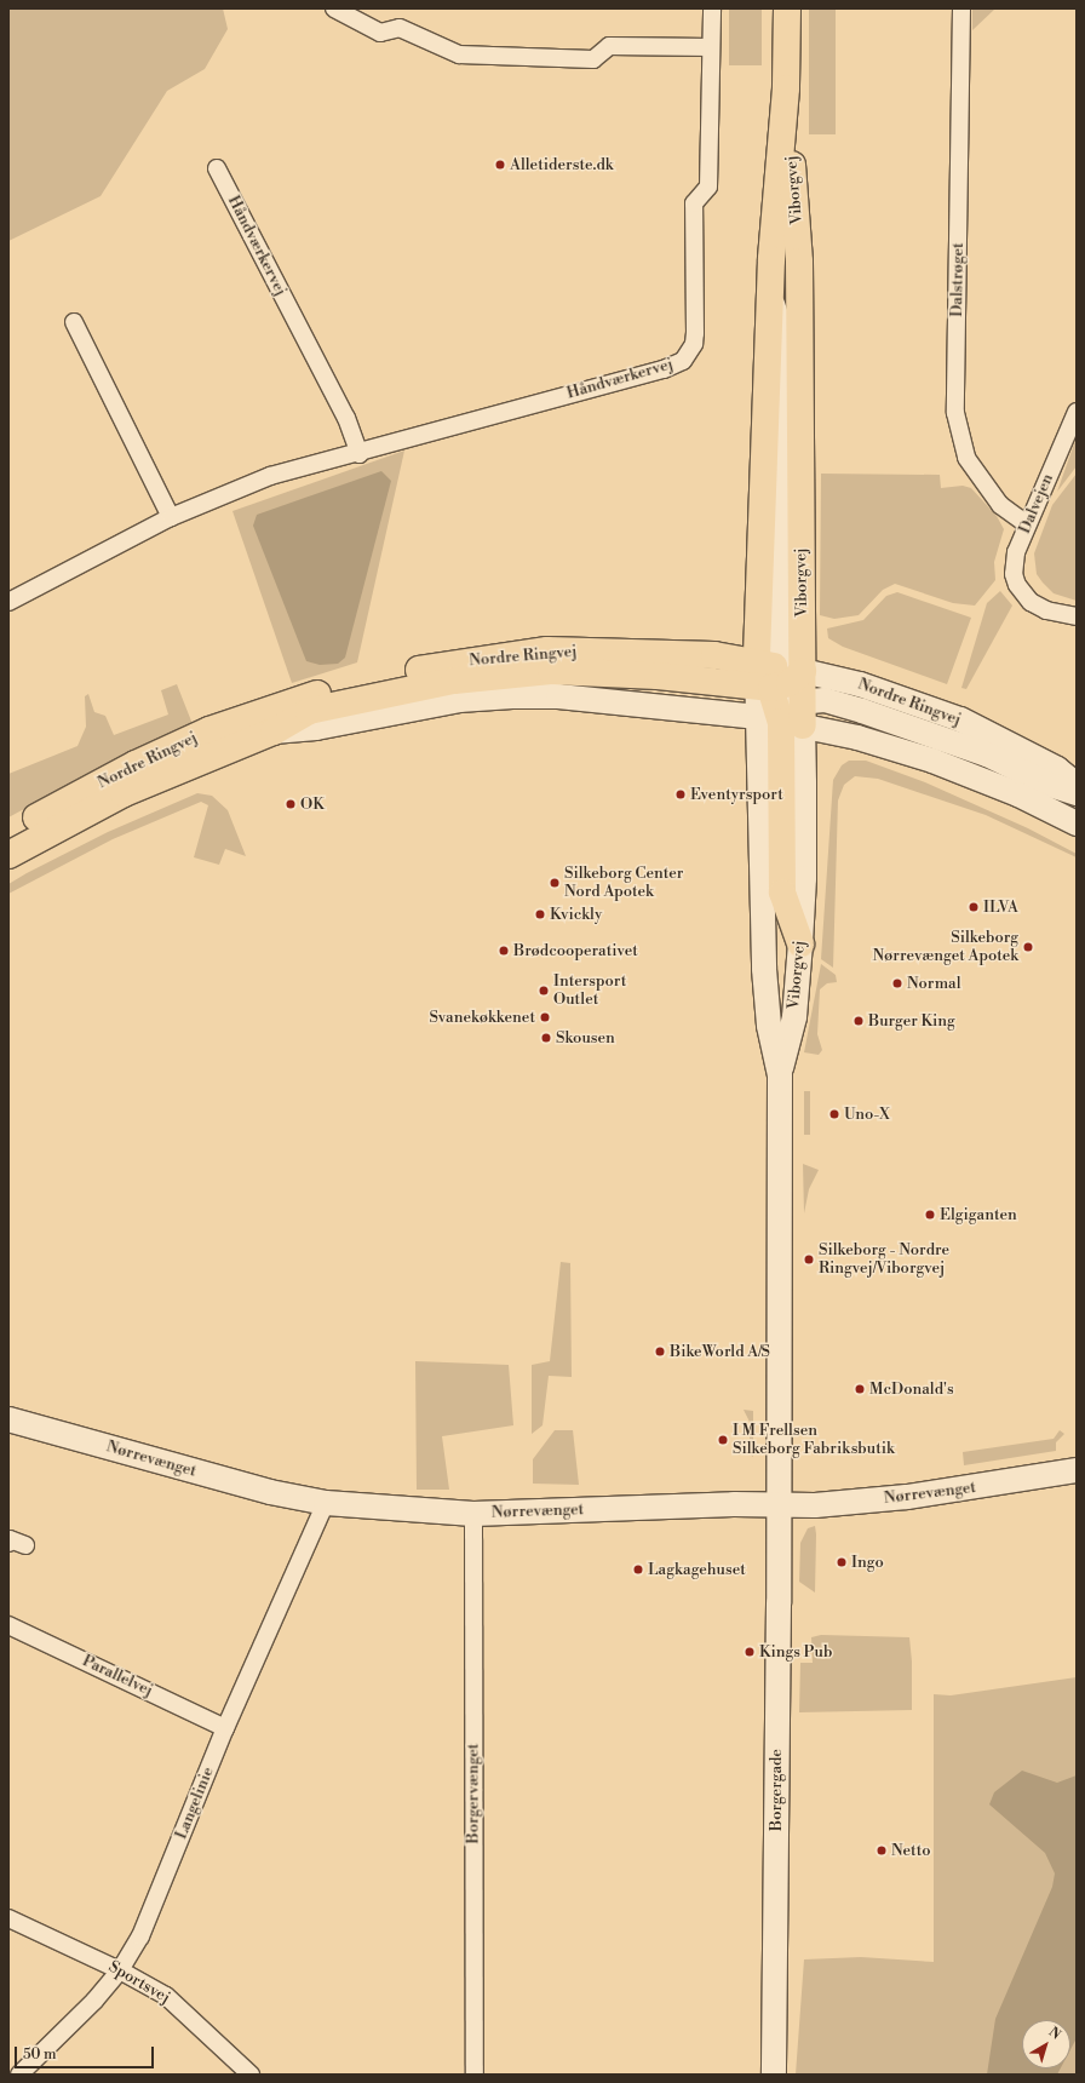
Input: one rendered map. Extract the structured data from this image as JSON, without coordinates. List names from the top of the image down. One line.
{"streets":{"main road":["Viborgvej","Nordre Ringvej"],"street":["Håndværkervej","Dalstrøget","Dalvejen","Nørrevænget","Parallelvej","Borgergade","Borgervænget","Langelinie","Sportsvej"]},"crossings":[["Viborgvej","Nordre Ringvej"],["Viborgvej","Nørrevænget"],["Viborgvej","Borgergade"],["Dalstrøget","Dalvejen"],["Nørrevænget","Borgergade"],["Nørrevænget","Borgervænget"],["Nørrevænget","Langelinie"],["Parallelvej","Langelinie"],["Langelinie","Sportsvej"]],"places":["Alletiderste.dk","Eventyrsport","OK","Silkeborg Center Nord Apotek","ILVA","Kvickly","Silkeborg Nørrevænget Apotek","Brødcooperativet","Normal","Intersport Outlet","Svanekøkkenet","Burger King","Skousen","Uno-X","Elgiganten","Silkeborg - Nordre Ringvej/Viborgvej","BikeWorld A/S","McDonald's","I M Frellsen Silkeborg Fabriksbutik","Ingo","Lagkagehuset","Kings Pub","Netto"],"scale_bar":"50 m","north":"top right"}
